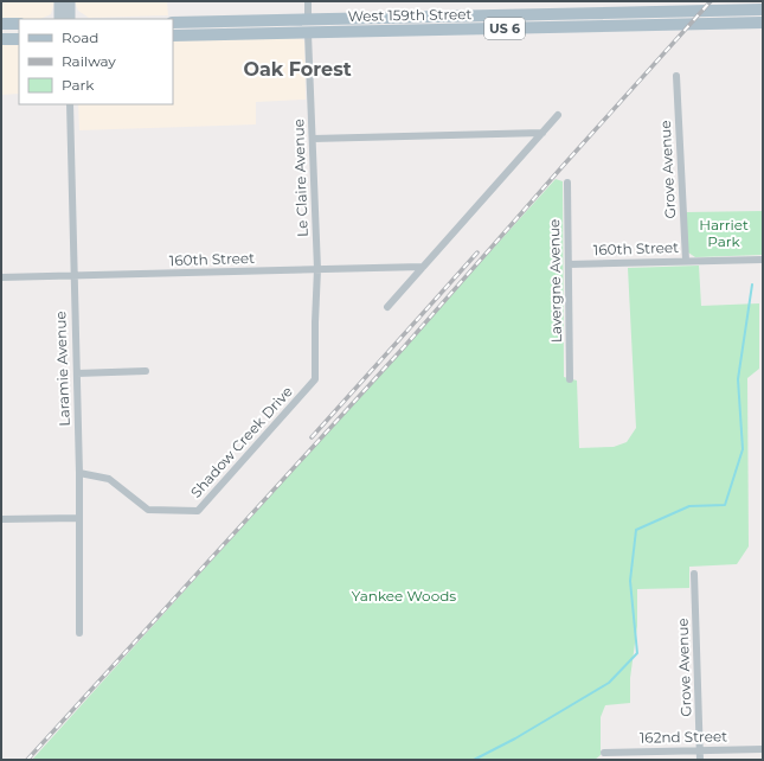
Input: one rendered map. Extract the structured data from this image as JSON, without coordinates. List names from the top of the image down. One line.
{"streets":{"main road":["West 159th Street","US 6"],"street":["Grove Avenue","Le Claire Avenue","160th Street","Lavergne Avenue","Laramie Avenue","Shadow Creek Drive","162nd Street"]},"crossings":[["West 159th Street","Le Claire Avenue"],["Grove Avenue","160th Street"],["Grove Avenue","162nd Street"],["Le Claire Avenue","160th Street"],["Le Claire Avenue","Shadow Creek Drive"],["160th Street","Lavergne Avenue"],["160th Street","Laramie Avenue"],["Laramie Avenue","Shadow Creek Drive"]],"districts":["Oak Forest"],"parks":["Harriet Park","Yankee Woods"],"legend":["Road","Railway","Park"]}
